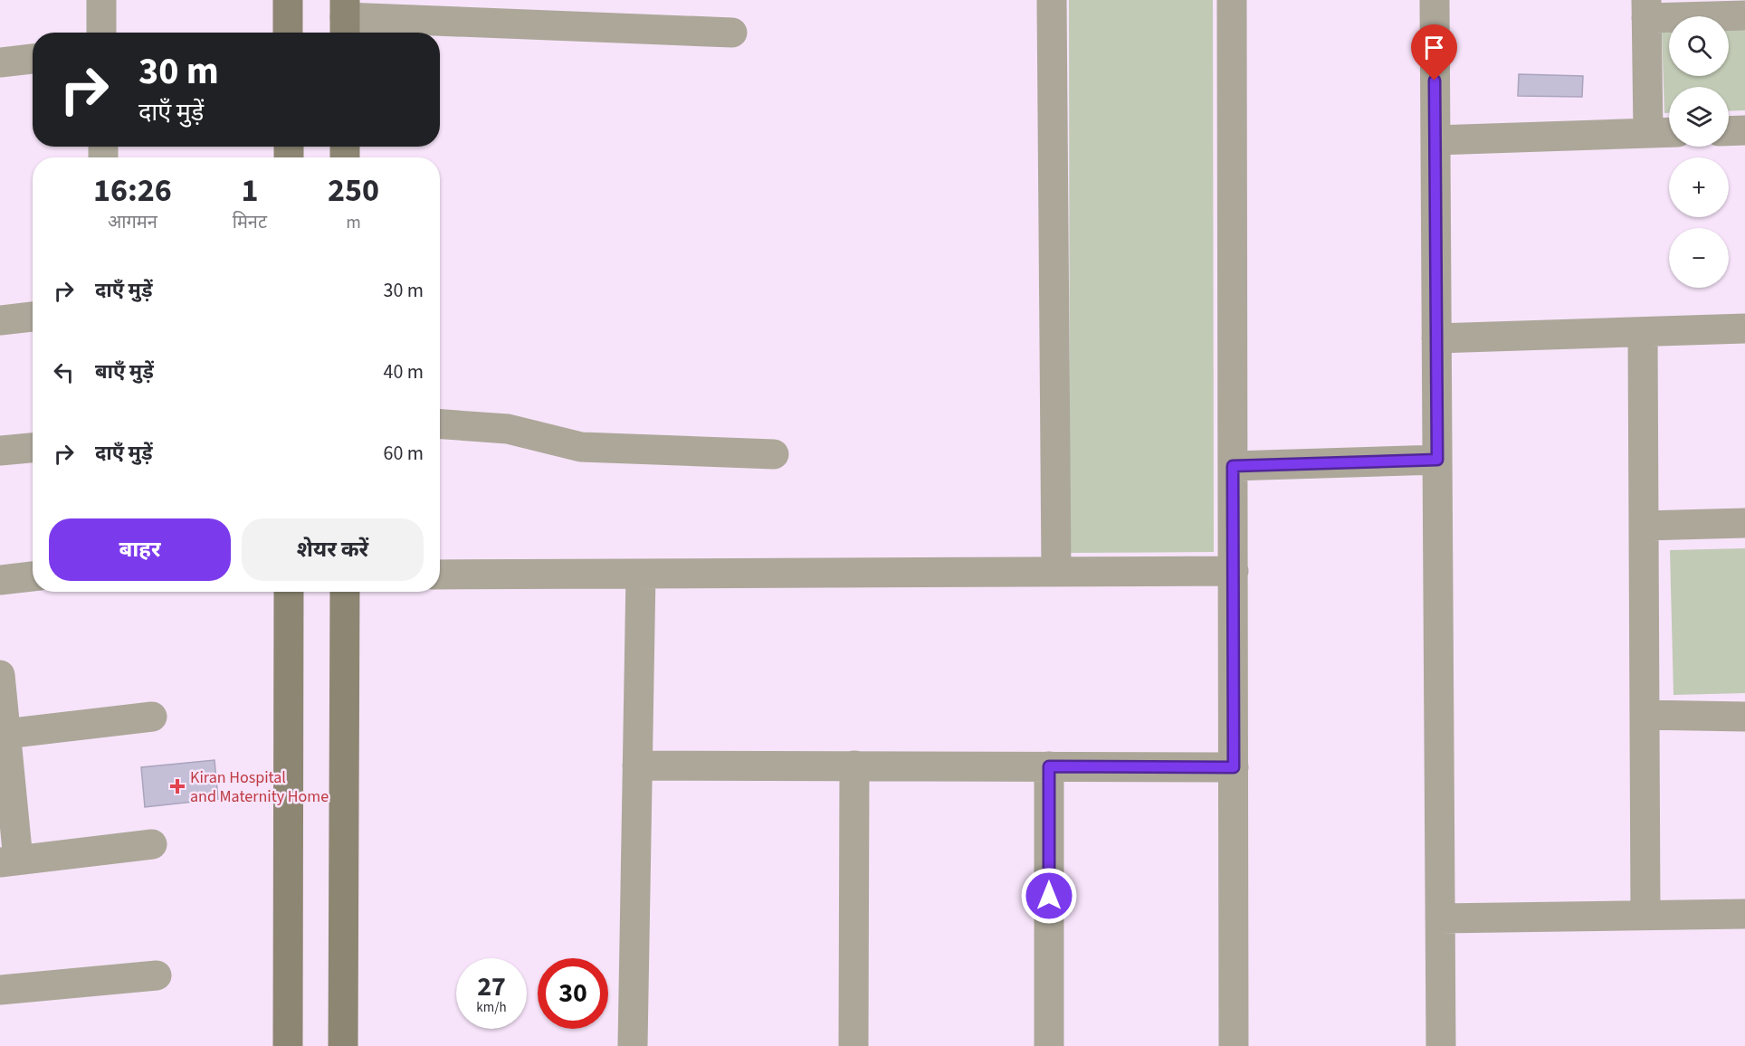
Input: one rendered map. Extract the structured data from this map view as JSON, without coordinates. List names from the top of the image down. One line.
{"places":{"health":["Kiran Hospital and Maternity Home"]},"page":{"map_buttons":["+","−"],"turn":["30 m","दाएँ मुड़ें"],"eta":["16:26","आगमन","1","मिनट","250","m"],"list":[{"name":"दाएँ मुड़ें","value":"30 m"},{"name":"बाएँ मुड़ें","value":"40 m"},{"name":"दाएँ मुड़ें","value":"60 m"}],"buttons":["बाहर","शेयर करें"],"speed":"27 km/h","limit":"30"}}
